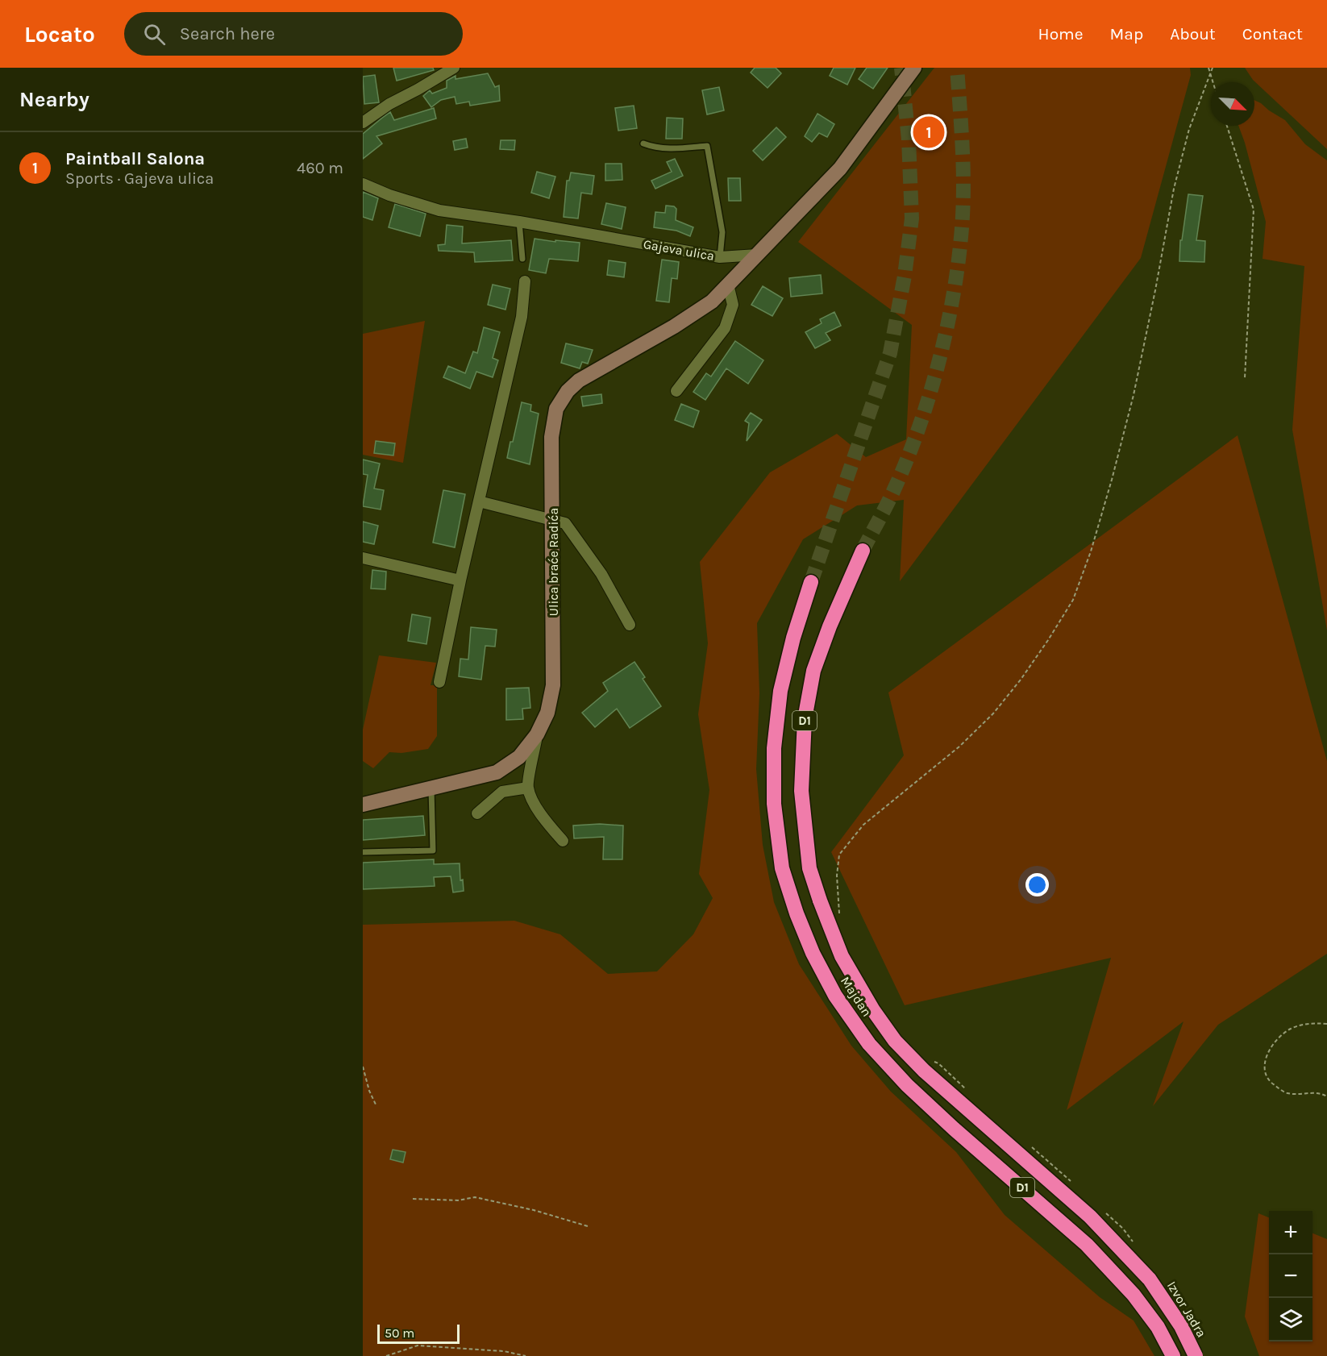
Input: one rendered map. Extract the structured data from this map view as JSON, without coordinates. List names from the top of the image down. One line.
{"streets":{"highway":["D1","Majdan","Izvor Jadra"],"main road":["Ulica braće Radića"],"street":["Gajeva ulica"]},"crossings":[["Gajeva ulica","Ulica braće Radića"],["Majdan","Izvor Jadra"]],"scale_bar":"50 m","north":"bottom right","page":{"header":"Locato","search":"Search here","nav":["Home","Map","About","Contact"],"heading":"Nearby","pins":"1","list":[{"mark":"1","name":"Paintball Salona","note":"Sports · Gajeva ulica","value":"460 m"}],"map_buttons":["+","−"],"scale":"50 m"}}
